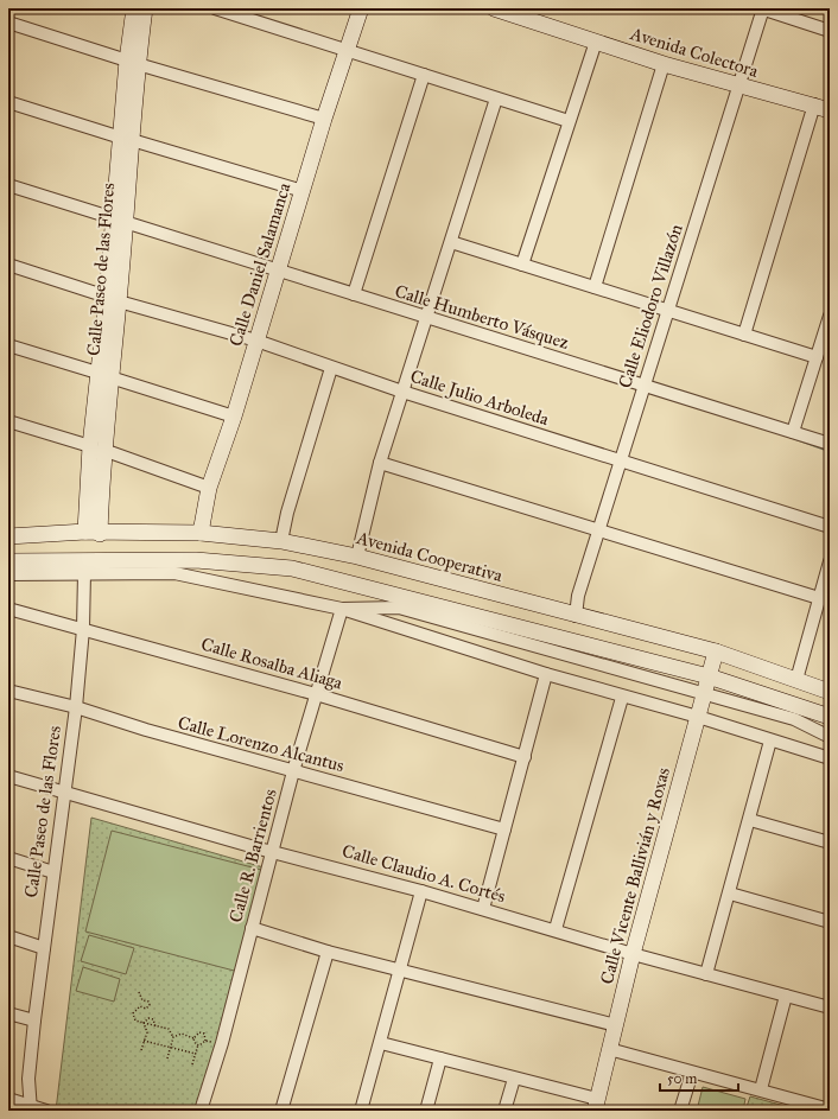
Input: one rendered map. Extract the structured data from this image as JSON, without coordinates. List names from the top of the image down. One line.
{"streets":{"street":["Avenida Colectora","Calle Daniel Salamanca","Calle Paseo de las Flores","Calle Eliodoro Villazón","Calle Humberto Vásquez","Calle Julio Arboleda","Avenida Cooperativa","Calle Rosalba Aliaga","Calle Lorenzo Alcantus","Calle R. Barrientos","Calle Claudio A. Cortés","Calle Vicente Ballivián y Roxas"]},"crossings":[["Avenida Colectora","Calle Eliodoro Villazón"],["Calle Daniel Salamanca","Calle Humberto Vásquez"],["Calle Daniel Salamanca","Calle Julio Arboleda"],["Calle Daniel Salamanca","Avenida Cooperativa"],["Calle Paseo de las Flores","Calle Humberto Vásquez"],["Calle Paseo de las Flores","Calle Julio Arboleda"],["Calle Paseo de las Flores","Avenida Cooperativa"],["Calle Paseo de las Flores","Calle Rosalba Aliaga"],["Calle Paseo de las Flores","Calle Lorenzo Alcantus"],["Calle Paseo de las Flores","Calle Claudio A. Cortés"],["Calle Eliodoro Villazón","Calle Humberto Vásquez"],["Calle Eliodoro Villazón","Calle Julio Arboleda"],["Calle Eliodoro Villazón","Avenida Cooperativa"],["Avenida Cooperativa","Calle Vicente Ballivián y Roxas"],["Calle Rosalba Aliaga","Calle R. Barrientos"],["Calle Lorenzo Alcantus","Calle R. Barrientos"],["Calle R. Barrientos","Calle Claudio A. Cortés"],["Calle Claudio A. Cortés","Calle Vicente Ballivián y Roxas"]],"scale_bar":"50 m"}
